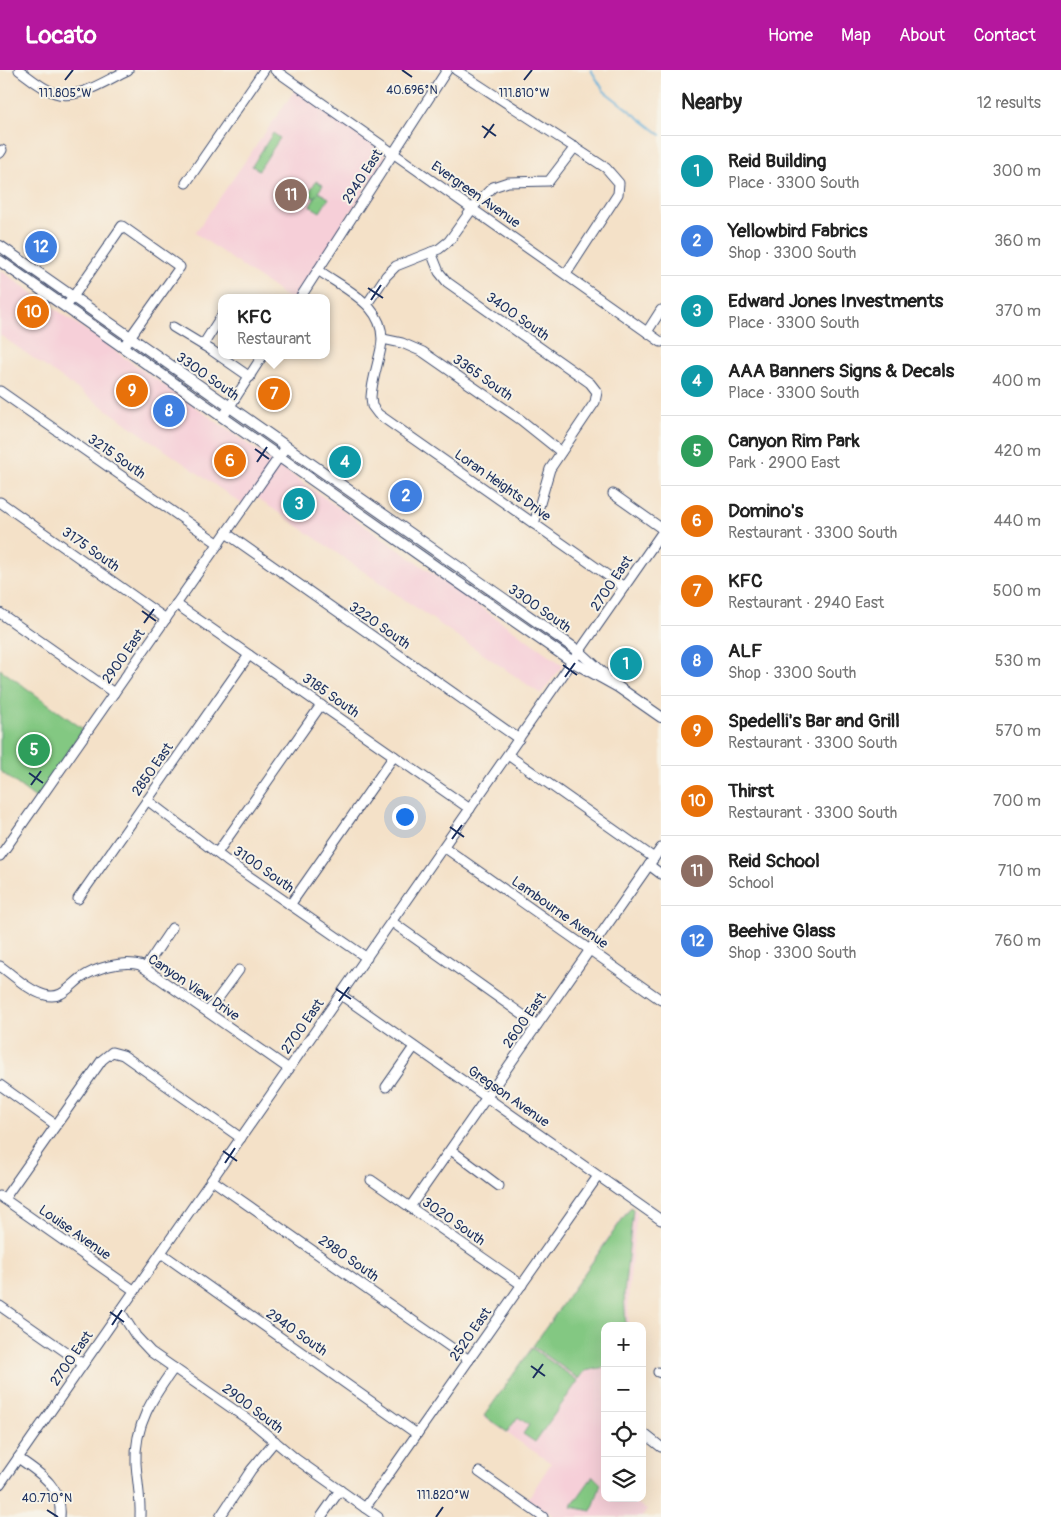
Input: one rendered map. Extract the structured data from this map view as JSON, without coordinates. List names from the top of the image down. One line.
{"streets":{"main road":["3300 South"],"street":["2940 East","Evergreen Avenue","3400 South","3365 South","3215 South","Loran Heights Drive","3175 South","2700 East","3220 South","2900 East","3185 South","2850 East","3100 South","Lambourne Avenue","Canyon View Drive","2600 East","Gregson Avenue","3020 South","Louise Avenue","2980 South","2940 South","2520 East","2900 South"]},"crossings":[["2940 East","Evergreen Avenue"],["3400 South","3365 South"],["3300 South","2700 East"],["3300 South","2900 East"],["3365 South","Loran Heights Drive"],["3215 South","2900 East"],["Loran Heights Drive","2700 East"],["3175 South","2900 East"],["2700 East","3220 South"],["2700 East","3185 South"],["2700 East","3100 South"],["2700 East","Lambourne Avenue"],["2700 East","Canyon View Drive"],["2700 East","Gregson Avenue"],["2700 East","Louise Avenue"],["2700 East","2980 South"],["2700 East","2940 South"],["2700 East","2900 South"],["3220 South","2900 East"],["2900 East","3185 South"],["3185 South","2850 East"],["2850 East","3100 South"],["Lambourne Avenue","2600 East"],["2600 East","Gregson Avenue"],["2600 East","3020 South"],["Gregson Avenue","2520 East"],["3020 South","2520 East"],["2980 South","2520 East"],["2940 South","2520 East"],["2520 East","2900 South"]],"page":{"header":"Locato","nav":["Home","Map","About","Contact"],"heading":["Nearby","12 results"],"list":[{"mark":"1","name":"Reid Building","note":"Place · 3300 South","value":"300 m"},{"mark":"2","name":"Yellowbird Fabrics","note":"Shop · 3300 South","value":"360 m"},{"mark":"3","name":"Edward Jones Investments","note":"Place · 3300 South","value":"370 m"},{"mark":"4","name":"AAA Banners Signs & Decals","note":"Place · 3300 South","value":"400 m"},{"mark":"5","name":"Canyon Rim Park","note":"Park · 2900 East","value":"420 m"},{"mark":"6","name":"Domino's","note":"Restaurant · 3300 South","value":"440 m"},{"mark":"7","name":"KFC","note":"Restaurant · 2940 East","value":"500 m"},{"mark":"8","name":"ALF","note":"Shop · 3300 South","value":"530 m"},{"mark":"9","name":"Spedelli's Bar and Grill","note":"Restaurant · 3300 South","value":"570 m"},{"mark":"10","name":"Thirst","note":"Restaurant · 3300 South","value":"700 m"},{"mark":"11","name":"Reid School","note":"School","value":"710 m"},{"mark":"12","name":"Beehive Glass","note":"Shop · 3300 South","value":"760 m"}],"pins":["11","12","10","9","7","8","6","4","2","3","1","5"],"popup":["KFC","Restaurant"],"map_buttons":["+","−"]},"coordinates":["40.696°N","111.805°W","111.810°W","111.820°W","40.710°N"]}
